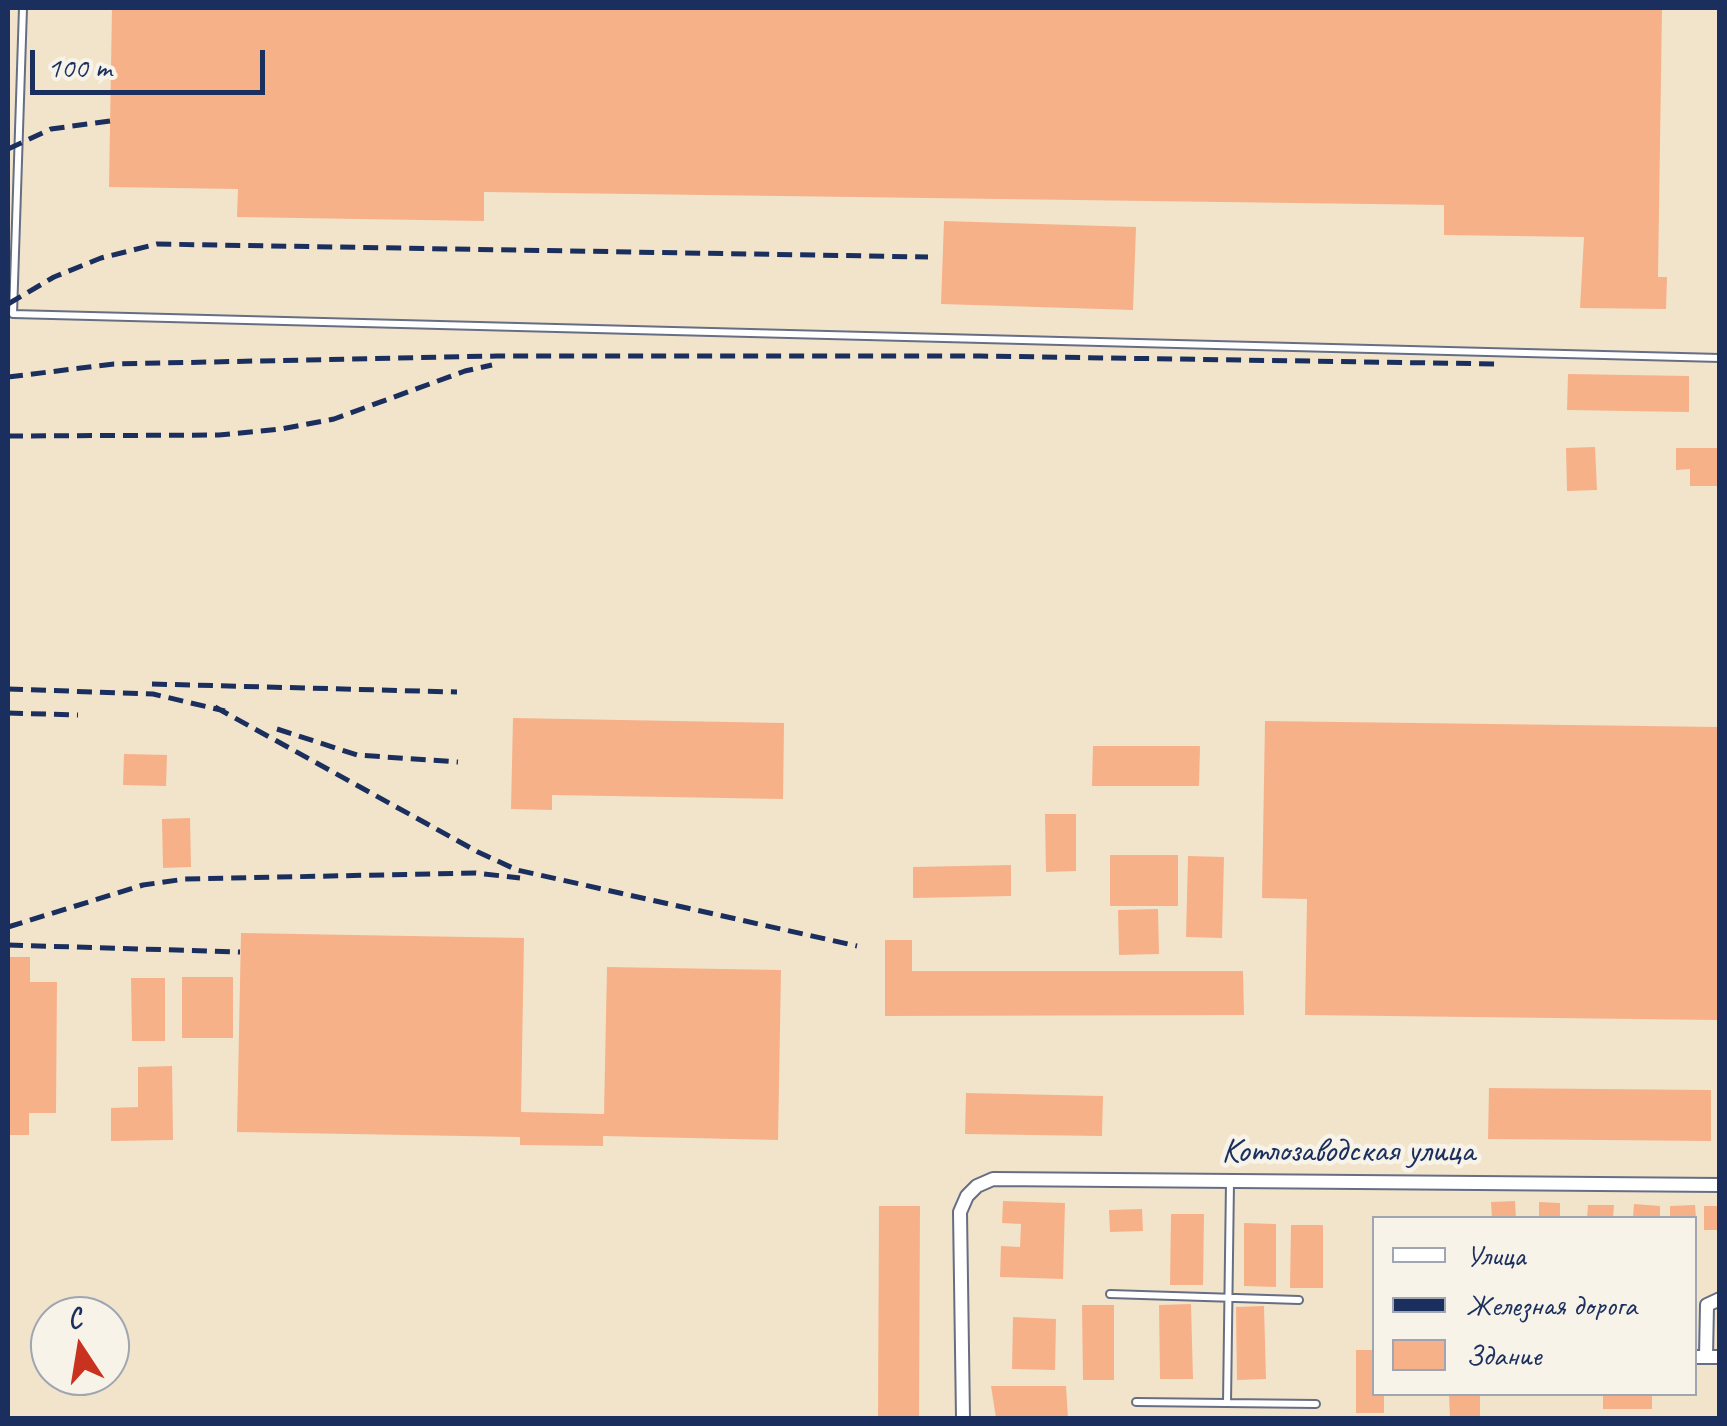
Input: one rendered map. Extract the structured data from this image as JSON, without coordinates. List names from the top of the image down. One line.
{"streets":{"street":["Котлозаводская улица"]},"legend":["Улица","Железная дорога","Здание"],"scale_bar":"100 m","north":"top"}
